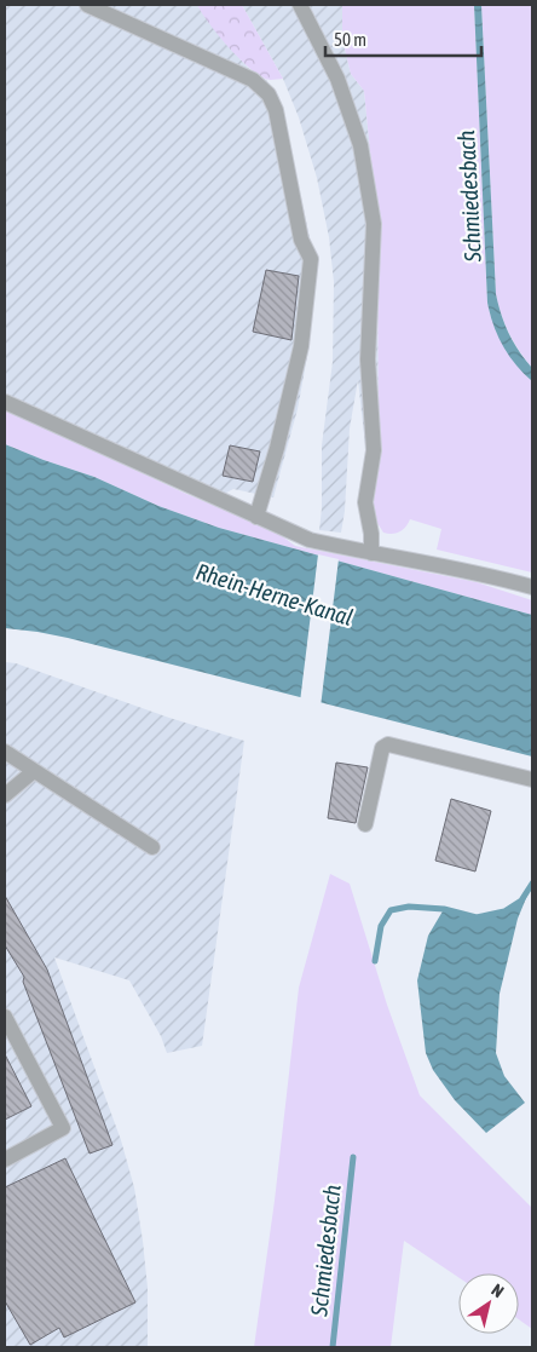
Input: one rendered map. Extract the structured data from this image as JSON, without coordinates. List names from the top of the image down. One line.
{"water":["Schmiedesbach","Rhein-Herne-Kanal"],"scale_bar":"50 m","north":"top right"}
